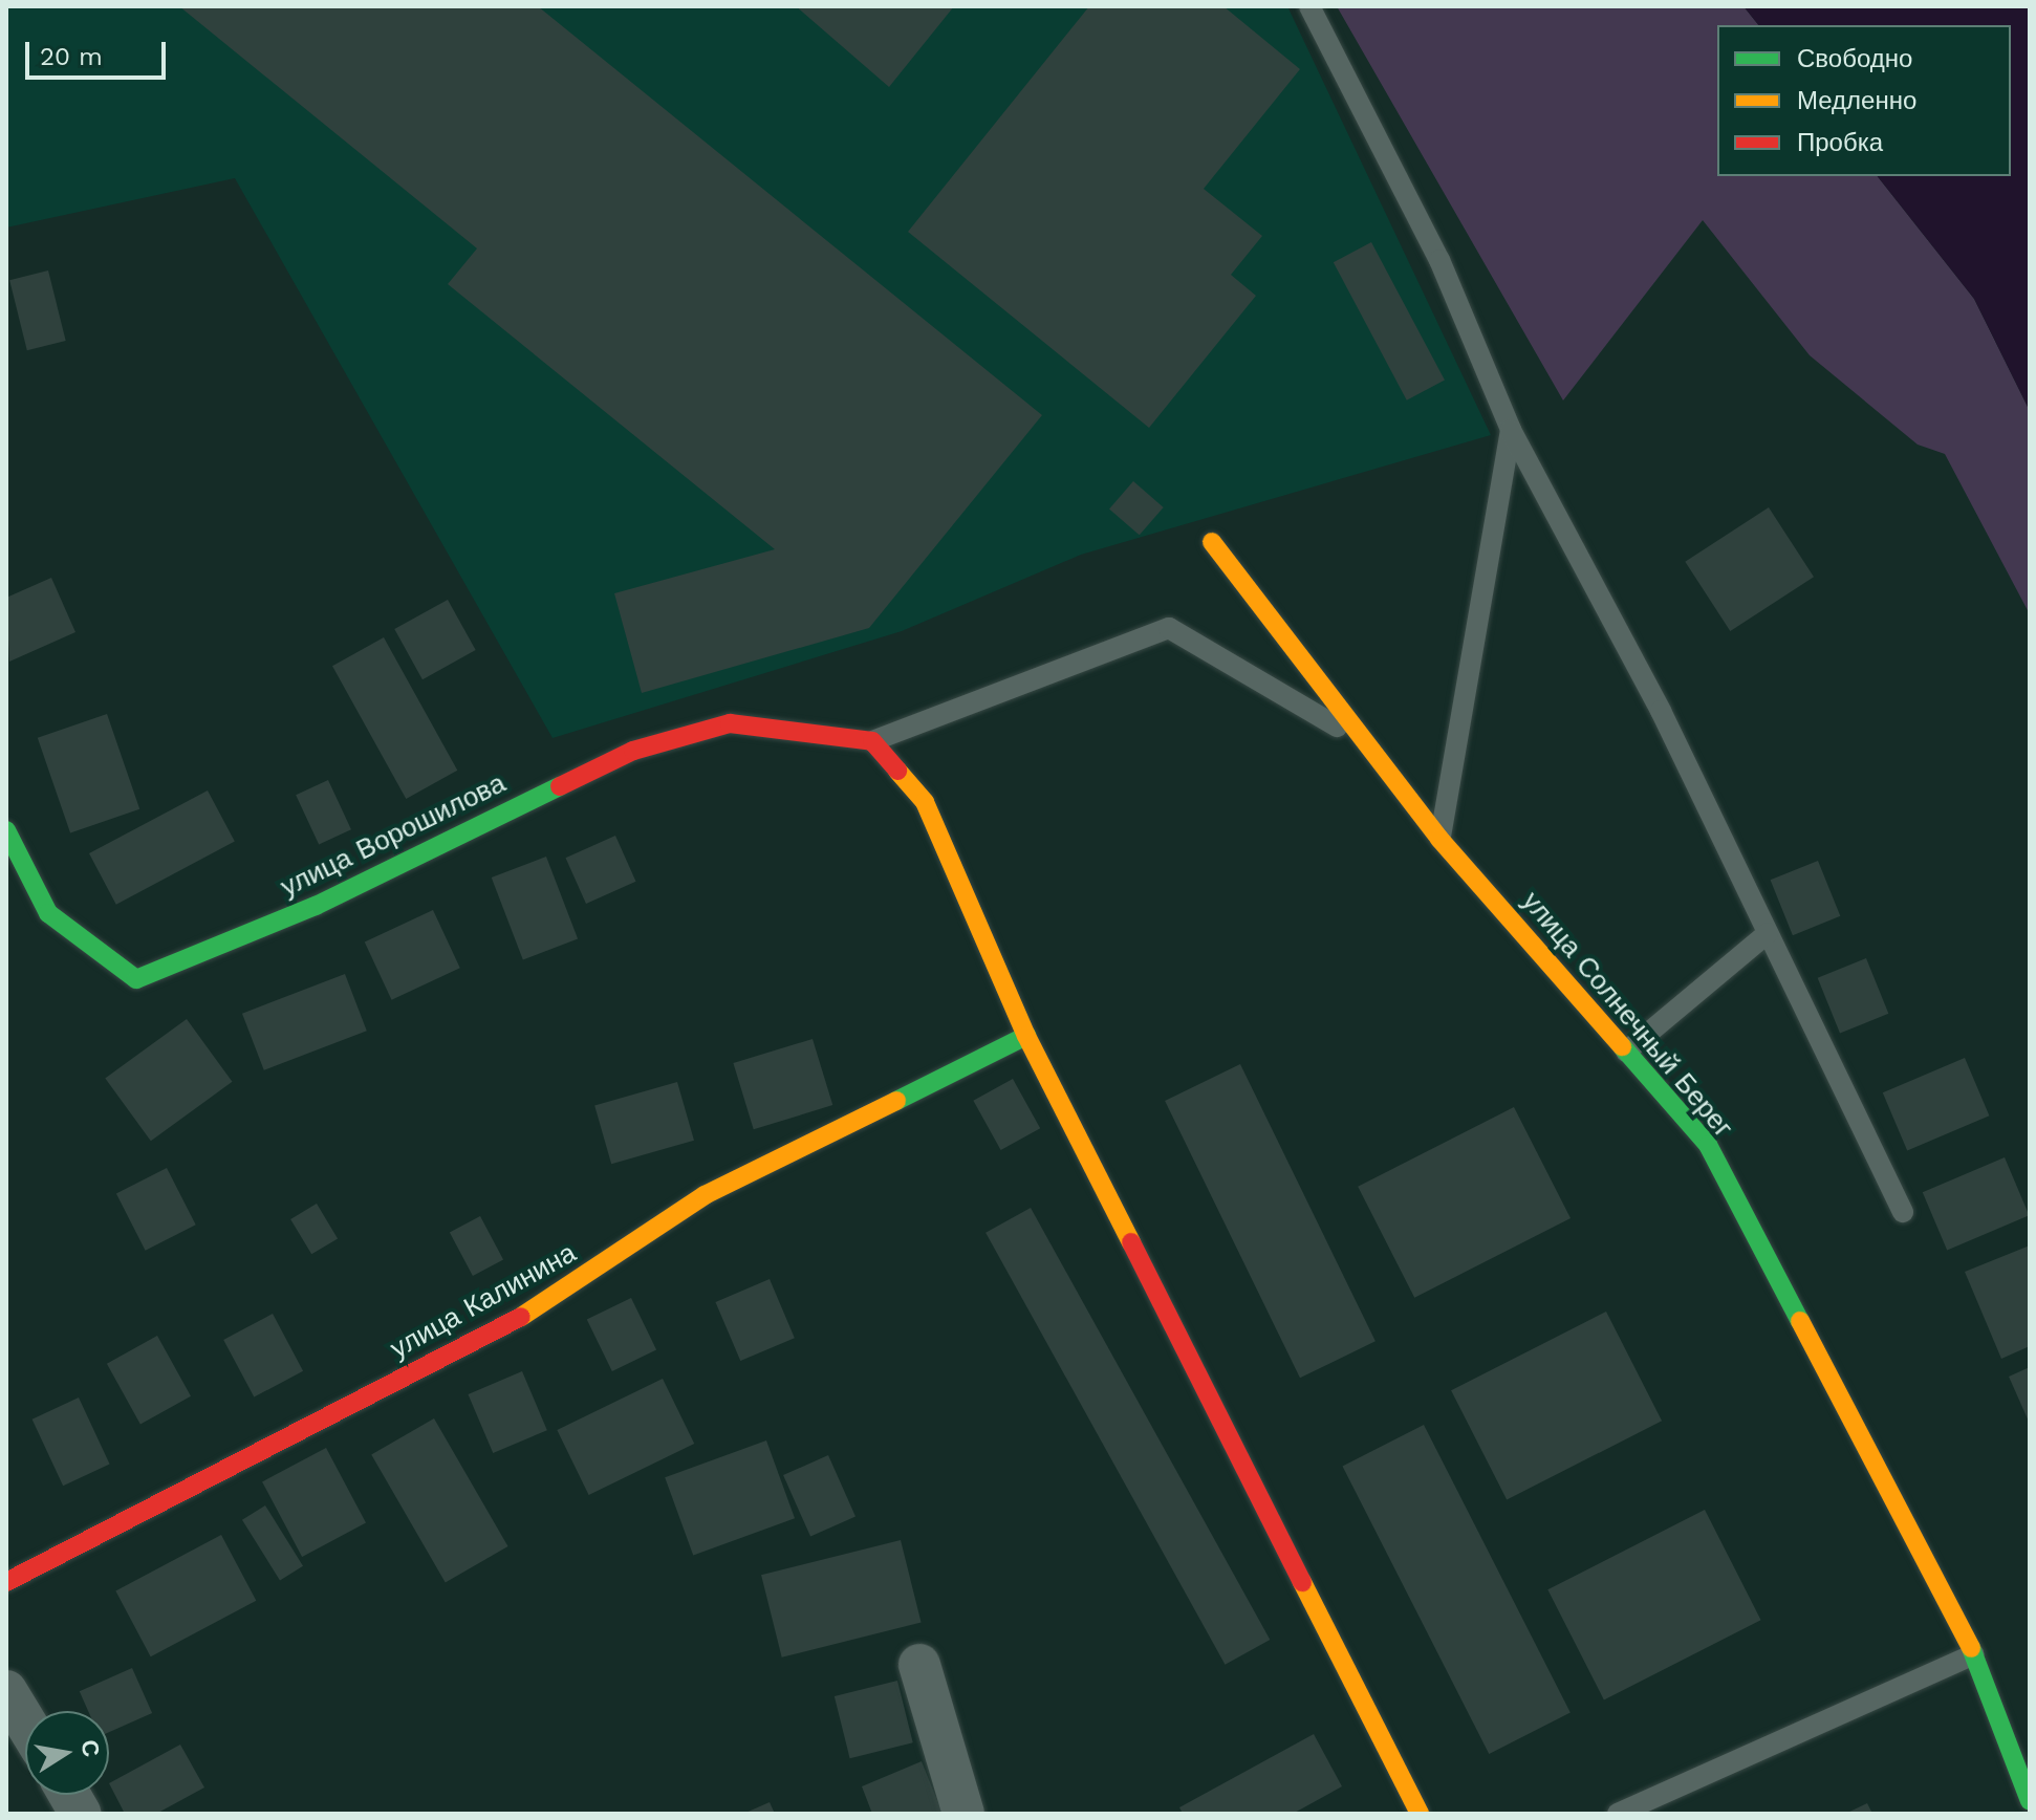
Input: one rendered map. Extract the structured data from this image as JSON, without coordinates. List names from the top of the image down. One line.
{"streets":{"street":["улица Ворошилова","улица Солнечный Берег","улица Калинина"]},"legend":["Свободно","Медленно","Пробка"],"scale_bar":"20 m","north":"right"}
